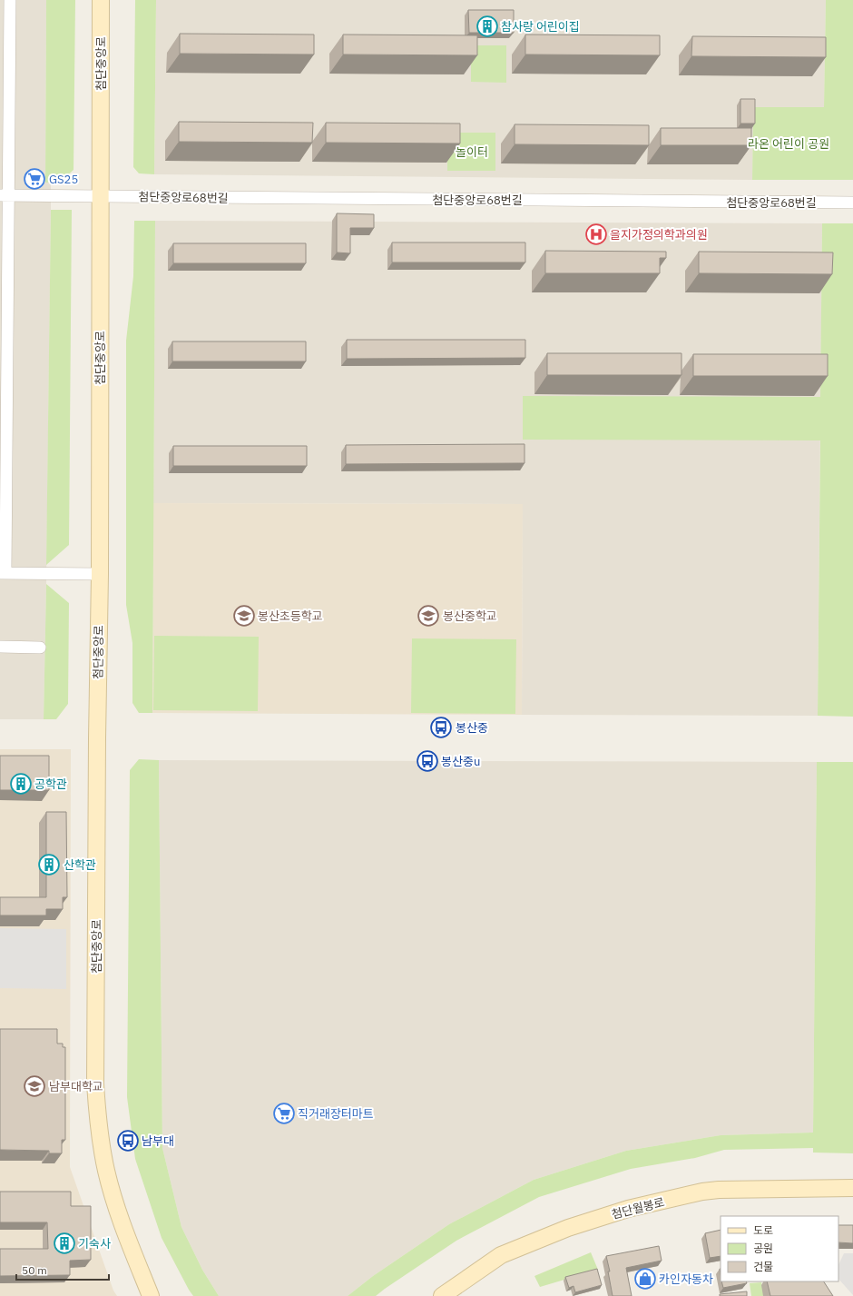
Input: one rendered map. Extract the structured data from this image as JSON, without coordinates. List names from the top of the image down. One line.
{"streets":{"street":["첨단중앙로","첨단중앙로68번길","첨단월봉로"]},"crossings":[["첨단중앙로","첨단중앙로68번길"]],"parks":["라온 어린이 공원","놀이터"],"places":{"building":["참사랑 어린이집","공학관","산학관","기숙사"],"supermarket":["GS25","직거래장터마트"],"hospital":["을지가정의학과의원"],"school or university":["봉산초등학교","봉산중학교","남부대학교"],"bus stop":["봉산중","봉산중u","남부대"],"shop":["카인자동차"]},"legend":["도로","공원","건물"],"scale_bar":"50 m"}
